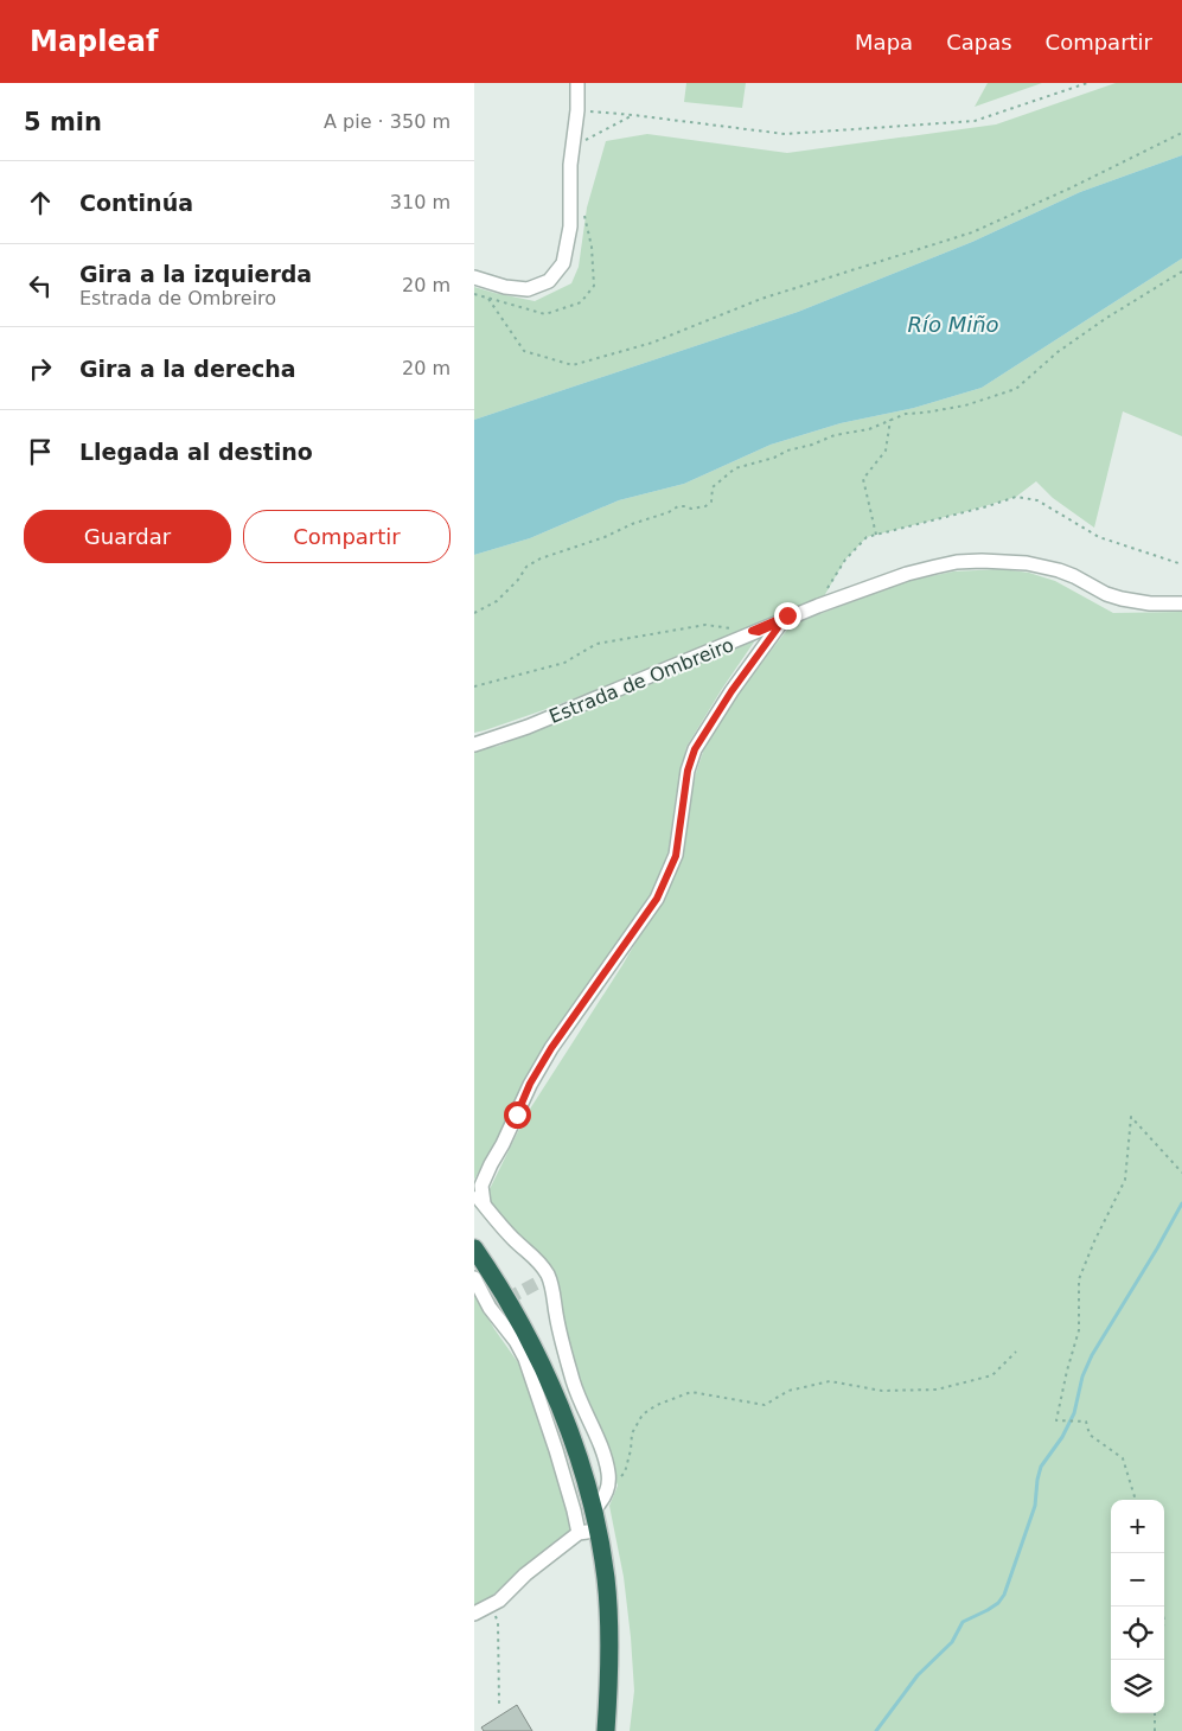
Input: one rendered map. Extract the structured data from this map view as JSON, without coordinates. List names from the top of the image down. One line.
{"streets":{"street":["Estrada de Ombreiro"]},"water":["Río Miño"],"page":{"header":"Mapleaf","nav":["Mapa","Capas","Compartir"],"heading":["5 min","A pie · 350 m"],"list":[["Continúa","310 m"],["Gira a la izquierda","Estrada de Ombreiro","20 m"],["Gira a la derecha","20 m"],"Llegada al destino"],"buttons":["Guardar","Compartir"],"map_buttons":["+","−"]}}
